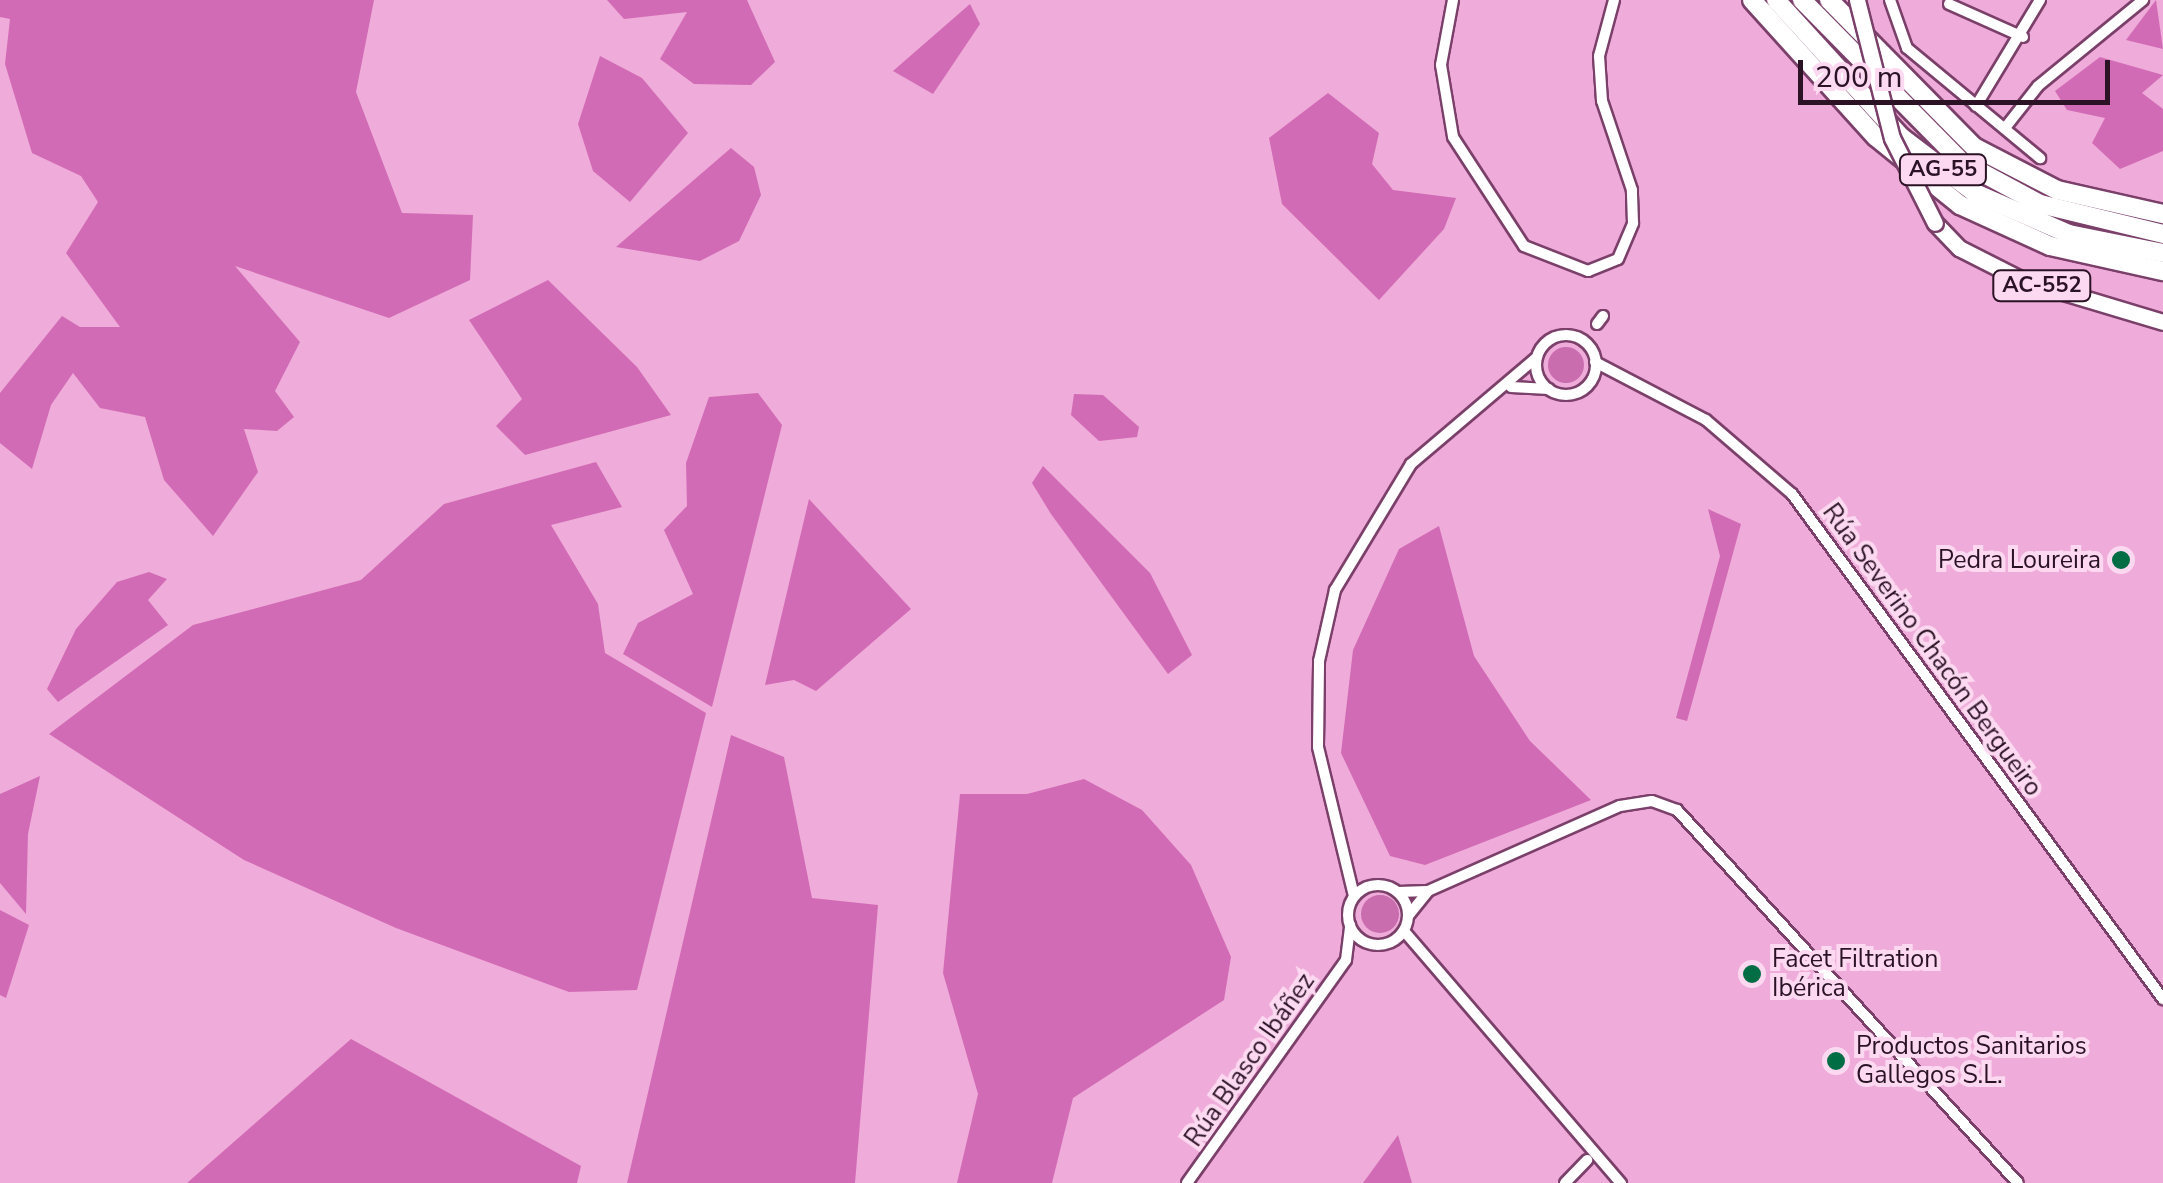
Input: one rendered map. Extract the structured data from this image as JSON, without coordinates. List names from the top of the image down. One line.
{"streets":{"highway":["AG-55"],"main road":["AC-552"],"street":["Rúa Severino Chacón Bergueiro","Rúa Blasco Ibáñez"]},"places":["Pedra Loureira","Facet Filtration Ibérica","Productos Sanitarios Gallegos S.L."],"scale_bar":"200 m"}
